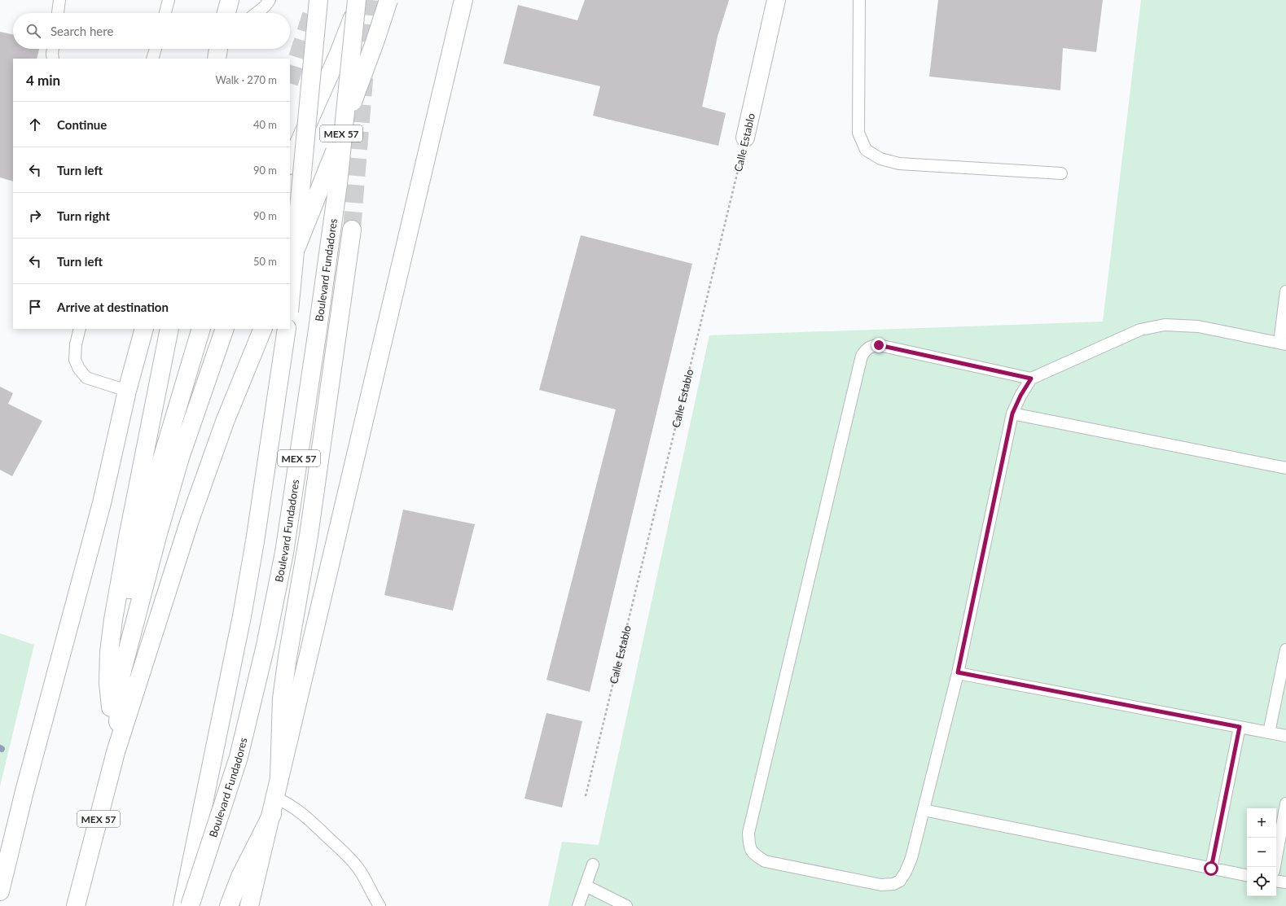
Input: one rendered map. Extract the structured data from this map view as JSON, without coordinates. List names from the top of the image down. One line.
{"streets":{"main road":["MEX 57","Calle Establo","Boulevard Fundadores"]},"page":{"search":"Search here","heading":["4 min","Walk · 270 m"],"list":[["Continue","40 m"],["Turn left","90 m"],["Turn right","90 m"],["Turn left","50 m"],"Arrive at destination"],"map_buttons":["+","−"]}}
